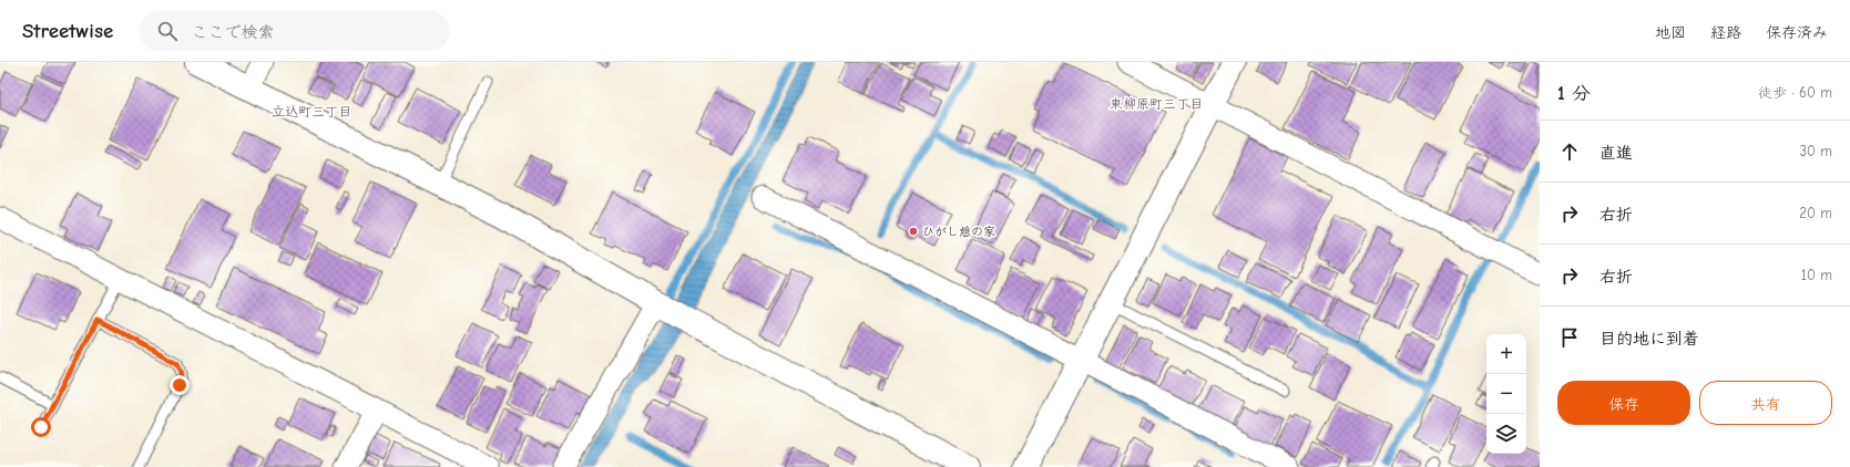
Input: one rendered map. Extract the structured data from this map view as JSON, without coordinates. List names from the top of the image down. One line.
{"districts":["東柳原町三丁目","立込町三丁目"],"places":["ひがし憩の家"],"page":{"header":"Streetwise","search":"ここで検索","nav":["地図","経路","保存済み"],"heading":["1 分","徒歩 · 60 m"],"list":[["直進","30 m"],["右折","20 m"],["右折","10 m"],"目的地に到着"],"map_buttons":["+","−"],"buttons":["保存","共有"]}}
